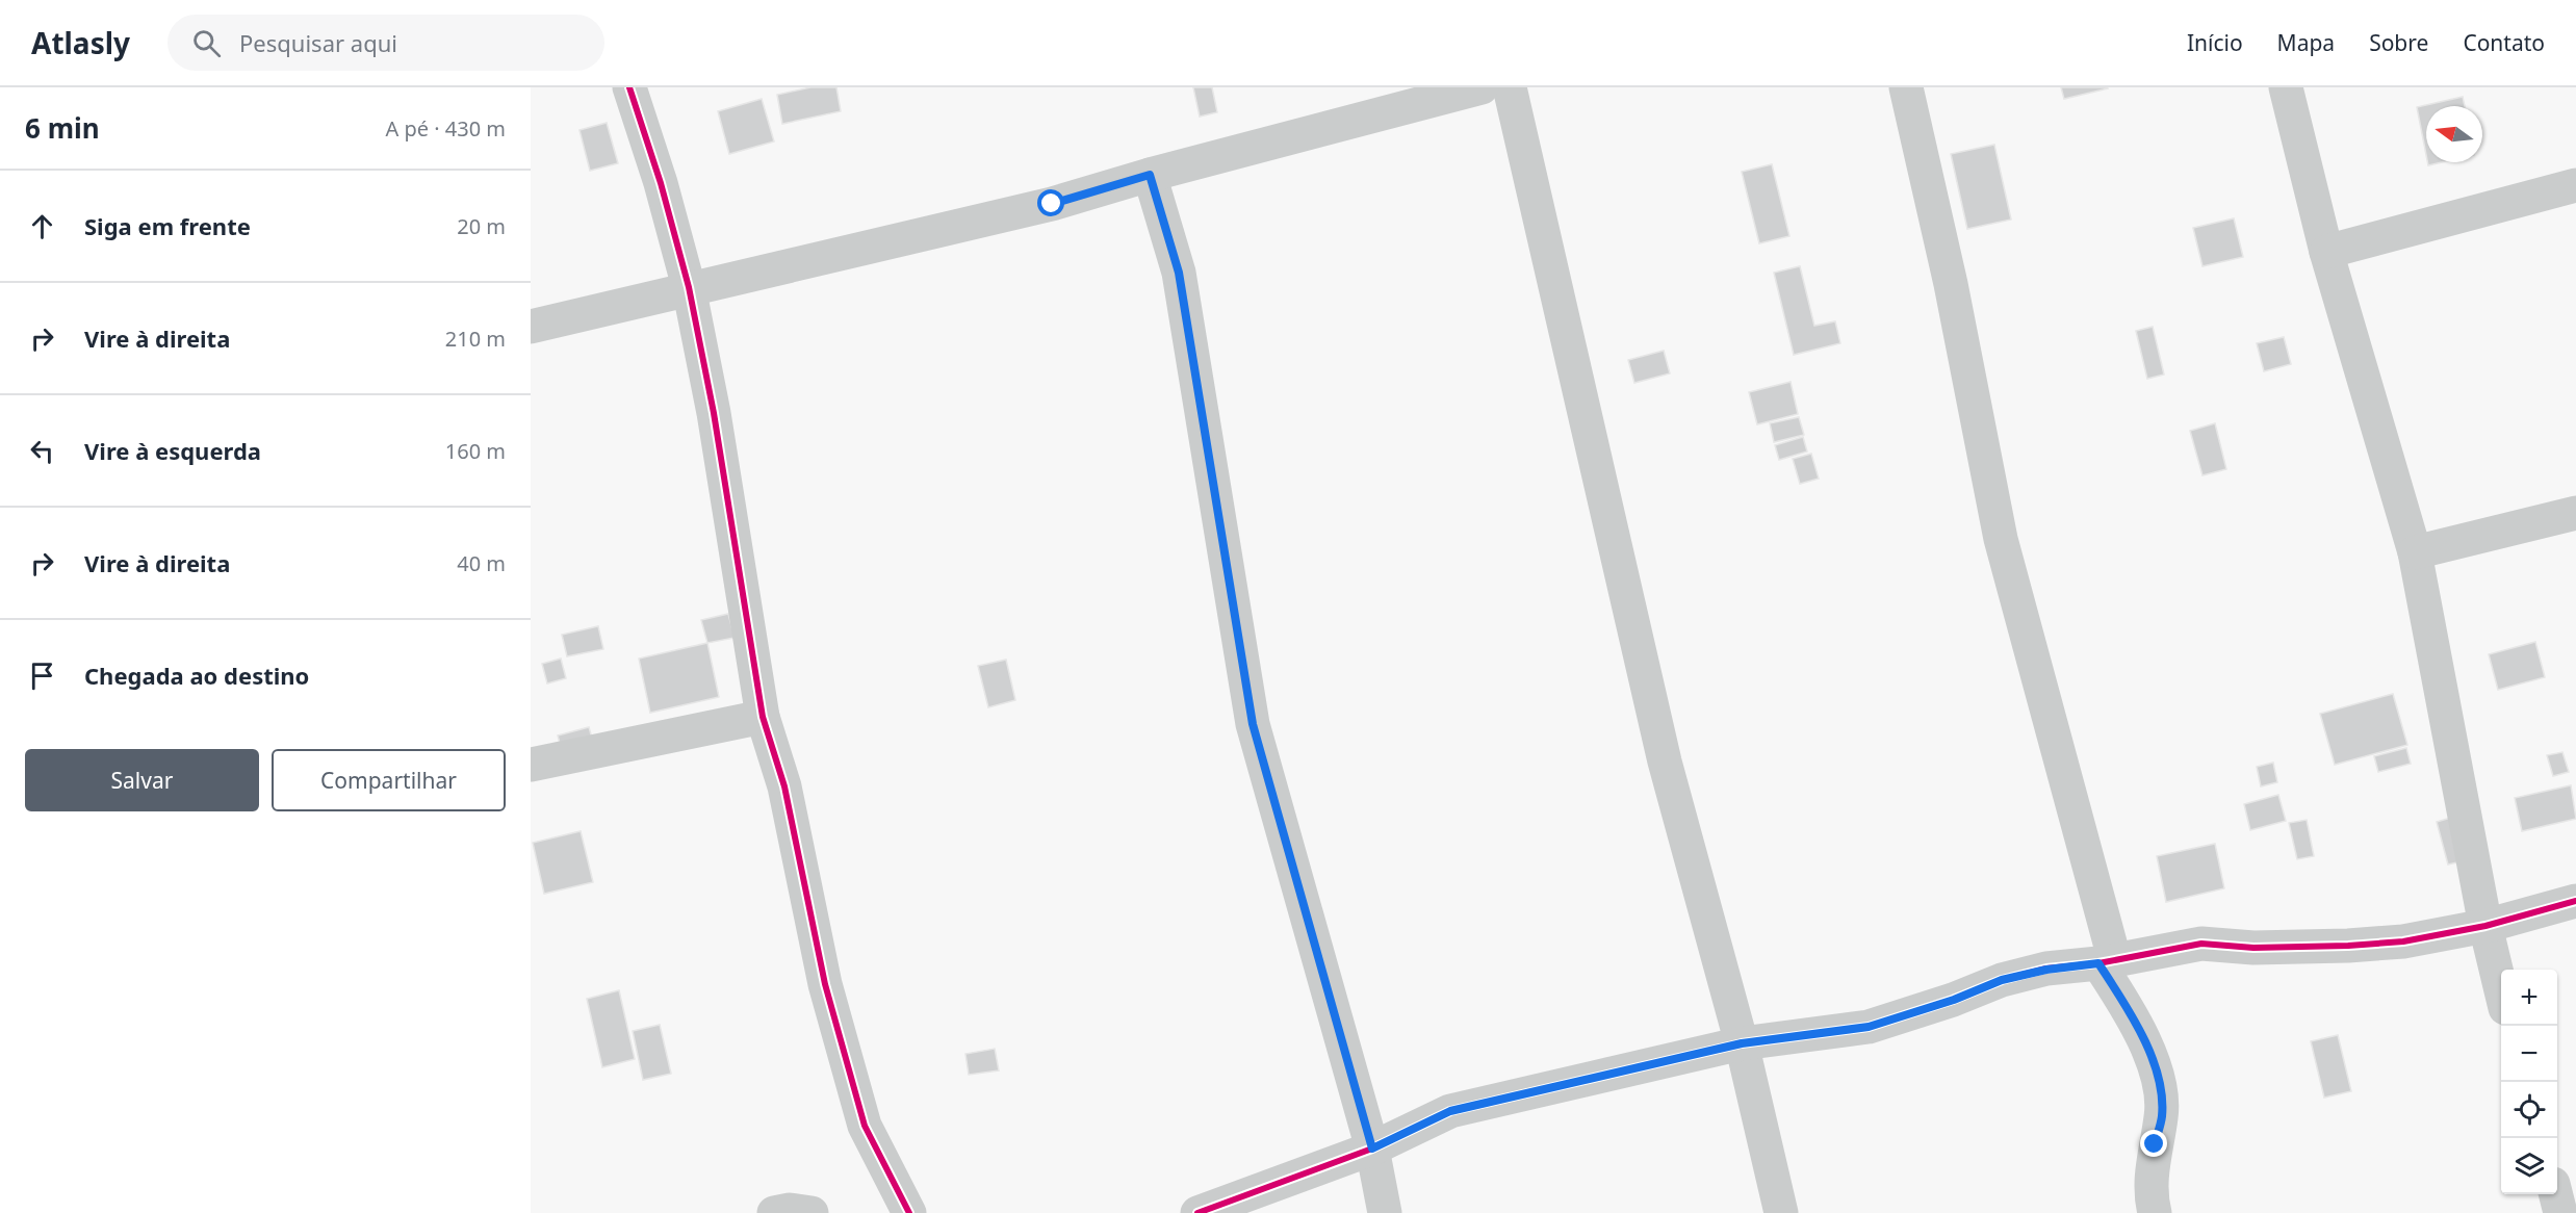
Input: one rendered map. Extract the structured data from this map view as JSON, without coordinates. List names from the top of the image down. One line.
{"north":"left","page":{"header":"Atlasly","search":"Pesquisar aqui","nav":["Início","Mapa","Sobre","Contato"],"heading":["6 min","A pé · 430 m"],"list":[["Siga em frente","20 m"],["Vire à direita","210 m"],["Vire à esquerda","160 m"],["Vire à direita","40 m"],"Chegada ao destino"],"buttons":["Salvar","Compartilhar"],"map_buttons":["+","−"]}}
